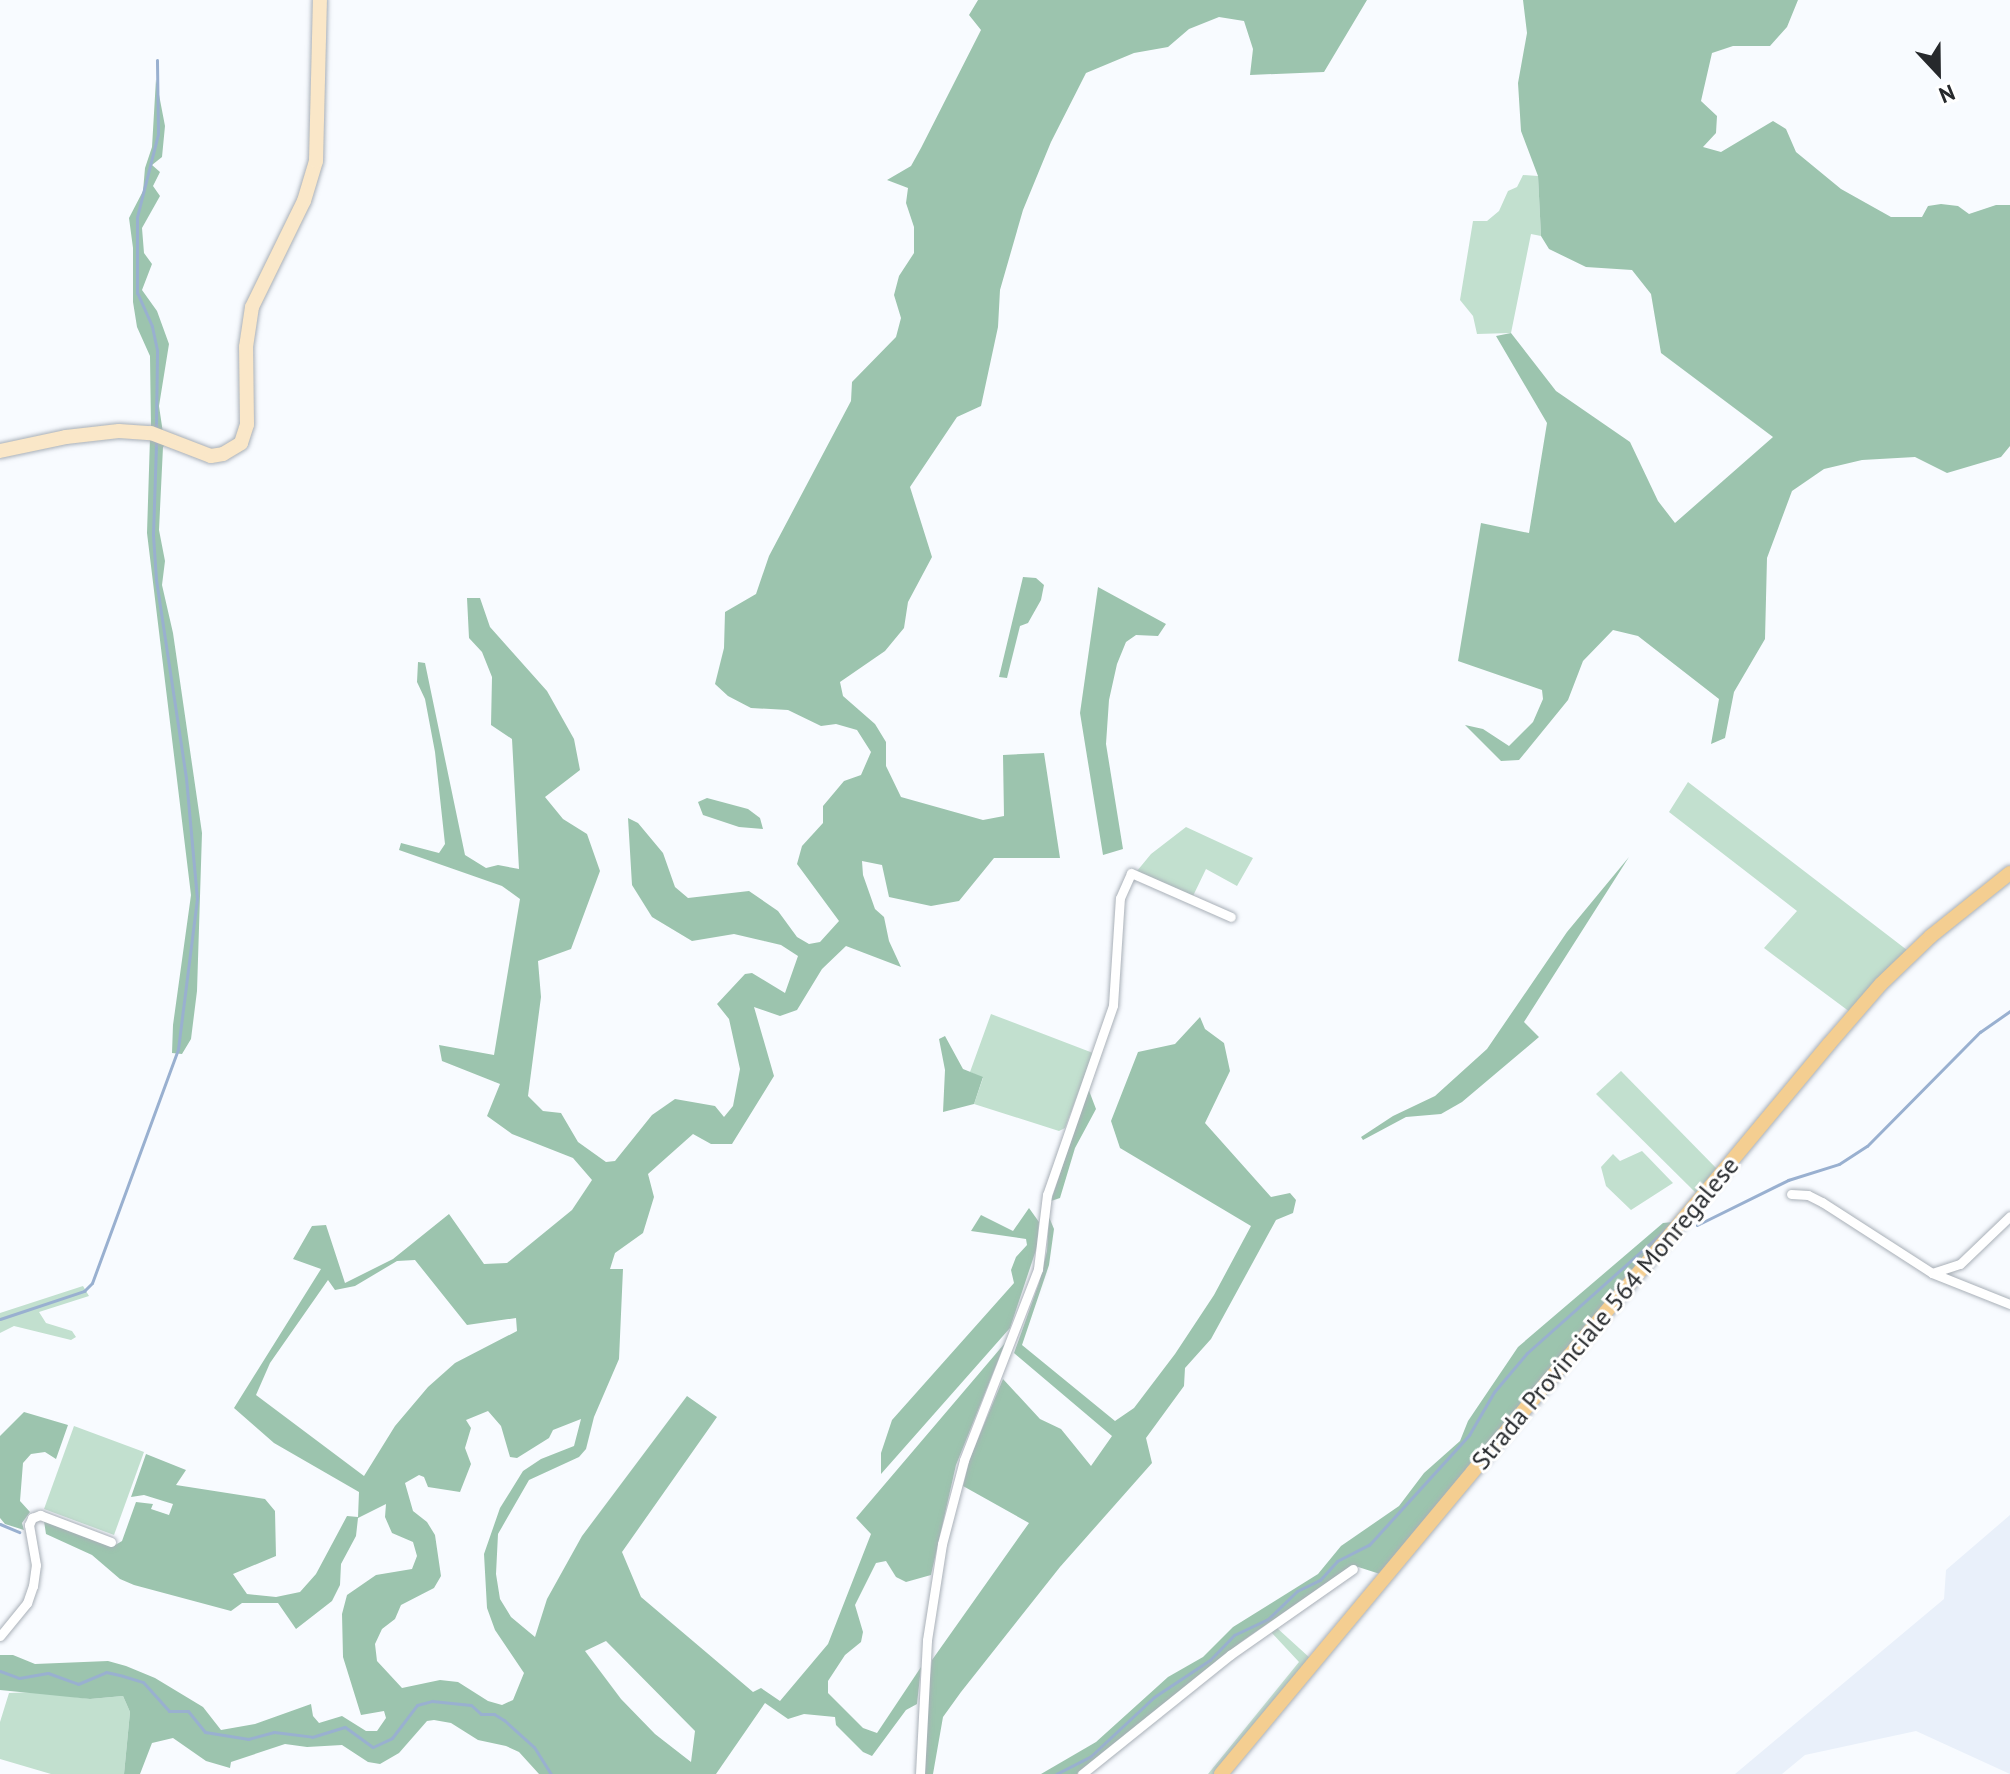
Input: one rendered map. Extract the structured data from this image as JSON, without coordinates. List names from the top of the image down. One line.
{"streets":{"main road":["Strada Provinciale 564 Monregalese"]},"north":"bottom"}
